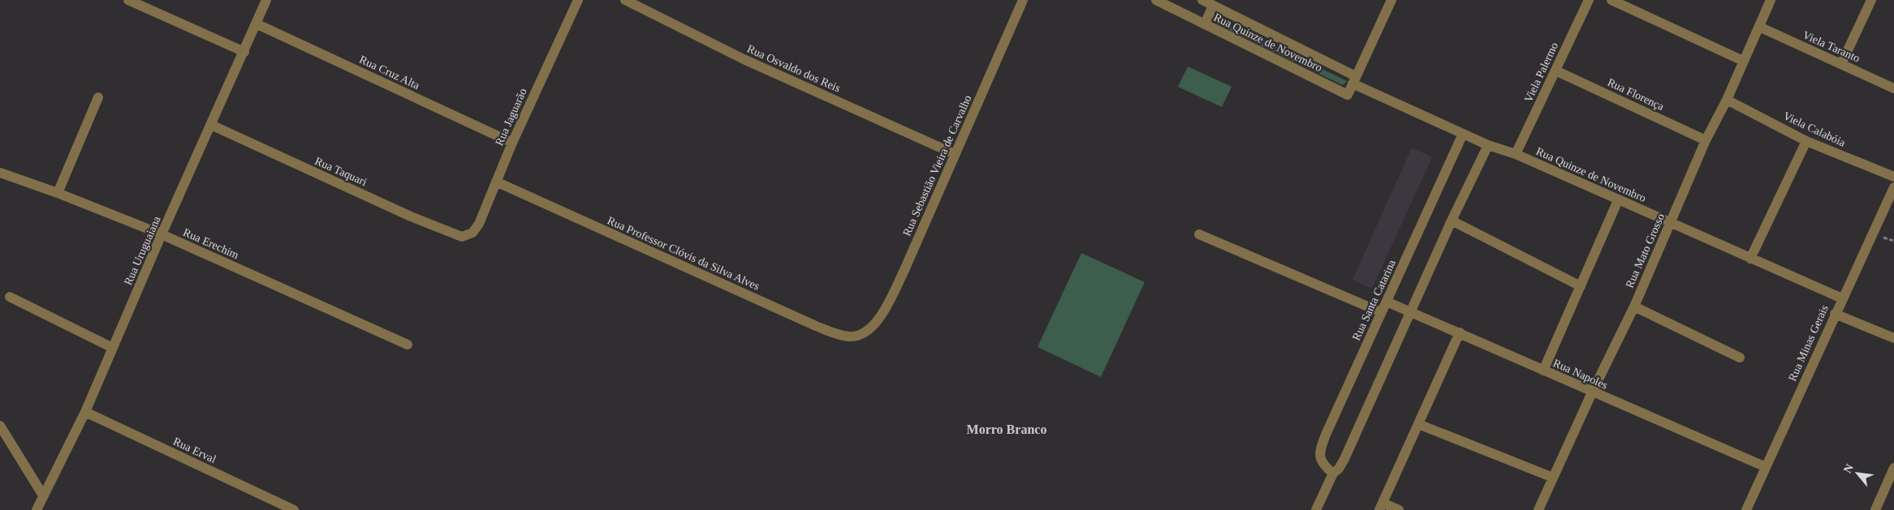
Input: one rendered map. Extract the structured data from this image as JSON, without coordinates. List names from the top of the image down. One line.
{"streets":{"street":["Rua Quinze de Novembro","Viela Taranto","Rua Osvaldo dos Reis","Rua Cruz Alta","Viela Palermo","Rua Florença","Rua Jaguarão","Viela Calabóia","Rua Sebastião Vieira de Carvalho","Rua Taquari","Rua Erechim","Rua Uruguaiana","Rua Mato Grosso","Rua Professor Clóvis da Silva Alves","Rua Santa Catarina","Rua Minas Gerais","Rua Napoles","Rua Erval"]},"crossings":[["Rua Quinze de Novembro","Viela Palermo"],["Rua Quinze de Novembro","Rua Mato Grosso"],["Rua Quinze de Novembro","Rua Santa Catarina"],["Rua Quinze de Novembro","Rua Minas Gerais"],["Viela Taranto","Rua Mato Grosso"],["Rua Osvaldo dos Reis","Rua Sebastião Vieira de Carvalho"],["Rua Cruz Alta","Rua Jaguarão"],["Rua Cruz Alta","Rua Uruguaiana"],["Viela Palermo","Rua Florença"],["Rua Florença","Rua Mato Grosso"],["Rua Jaguarão","Rua Taquari"],["Rua Jaguarão","Rua Professor Clóvis da Silva Alves"],["Viela Calabóia","Rua Mato Grosso"],["Rua Sebastião Vieira de Carvalho","Rua Professor Clóvis da Silva Alves"],["Rua Taquari","Rua Uruguaiana"],["Rua Erechim","Rua Uruguaiana"],["Rua Uruguaiana","Rua Erval"],["Rua Mato Grosso","Rua Napoles"],["Rua Santa Catarina","Rua Napoles"],["Rua Minas Gerais","Rua Napoles"]],"districts":["Morro Branco"],"north":"top left"}
